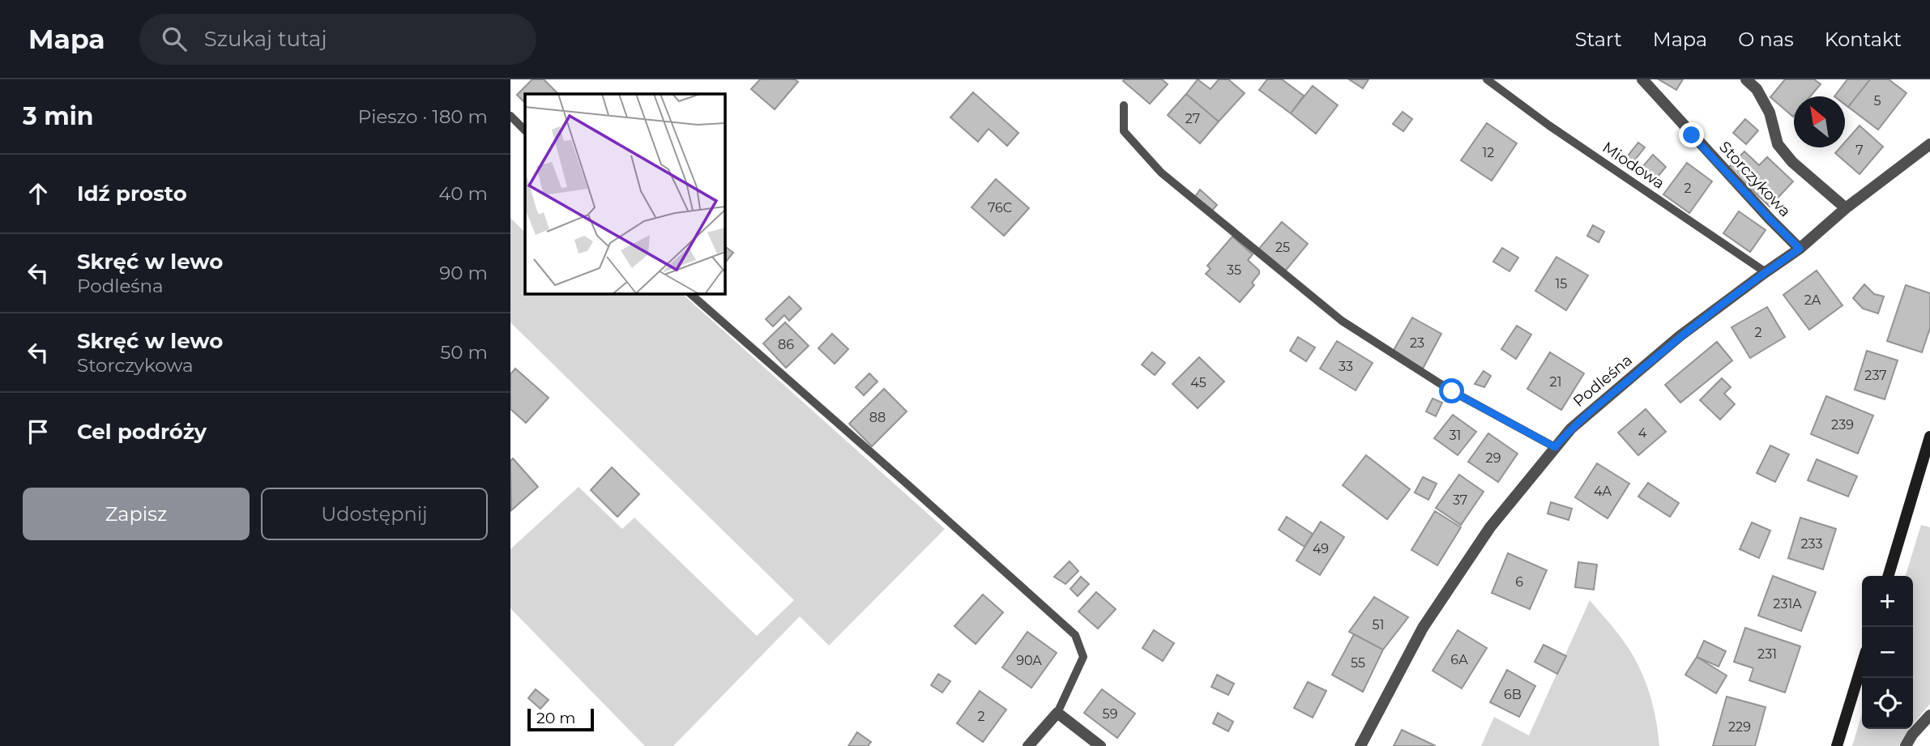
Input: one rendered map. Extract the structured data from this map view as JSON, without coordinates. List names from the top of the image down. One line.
{"streets":{"street":["Storczykowa","Podleśna"],"lane":["Miodowa"]},"crossings":[["Miodowa","Podleśna"],["Storczykowa","Podleśna"]],"house_numbers":["5","27","7","12","2","76C","25","35","15","2A","2","23","86","33","237","21","45","88","239","4","31","29","4A","37","233","49","6","231A","51","231","6A","90A","55","6B","59","2","229"],"scale_bar":"20 m","north":"top left","page":{"header":"Mapa","search":"Szukaj tutaj","nav":["Start","Mapa","O nas","Kontakt"],"heading":["3 min","Pieszo · 180 m"],"list":[["Idź prosto","40 m"],["Skręć w lewo","Podleśna","90 m"],["Skręć w lewo","Storczykowa","50 m"],"Cel podróży"],"buttons":["Zapisz","Udostępnij"],"map_buttons":["+","−"],"scale":"20 m"}}
